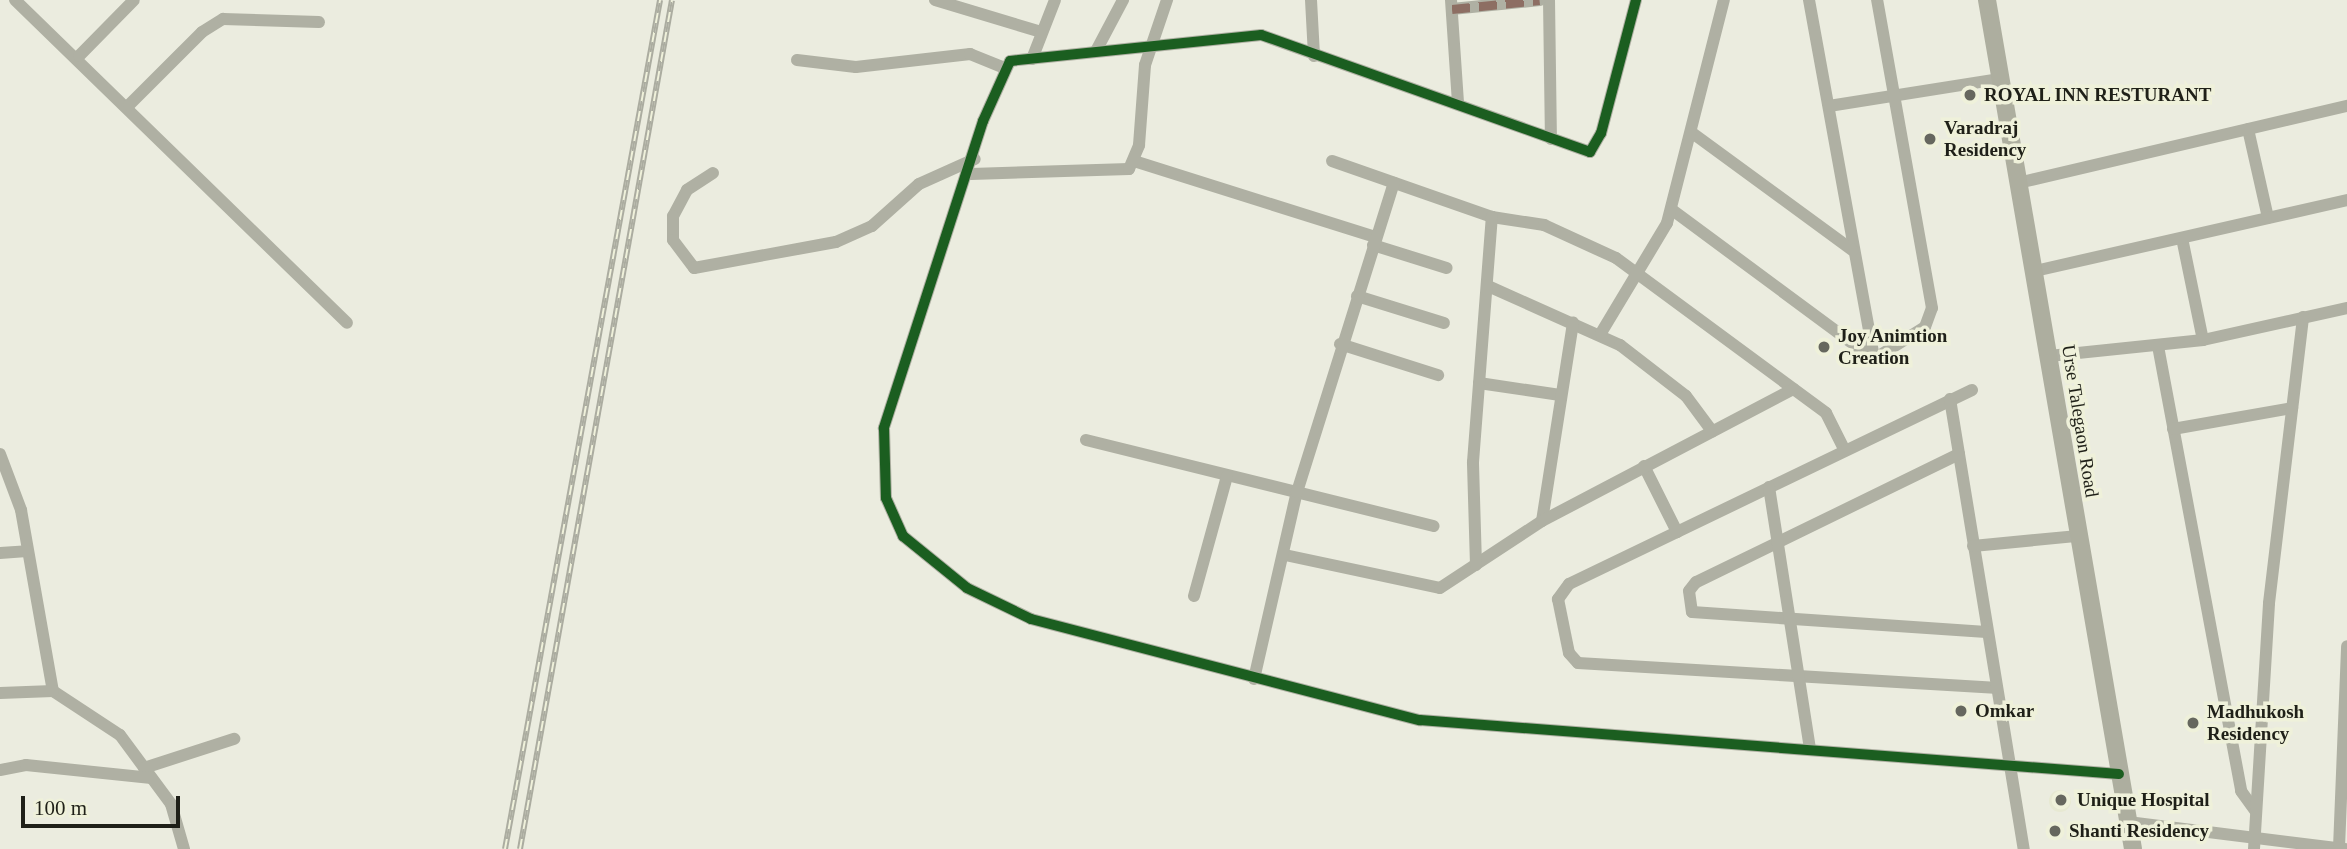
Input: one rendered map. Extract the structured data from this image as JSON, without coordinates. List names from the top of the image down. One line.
{"streets":{"highway":["Urse Talegaon Road"]},"places":["ROYAL INN RESTURANT","Varadraj Residency","Joy Animtion Creation","Omkar","Madhukosh Residency","Unique Hospital","Shanti Residency"],"scale_bar":"100 m"}
